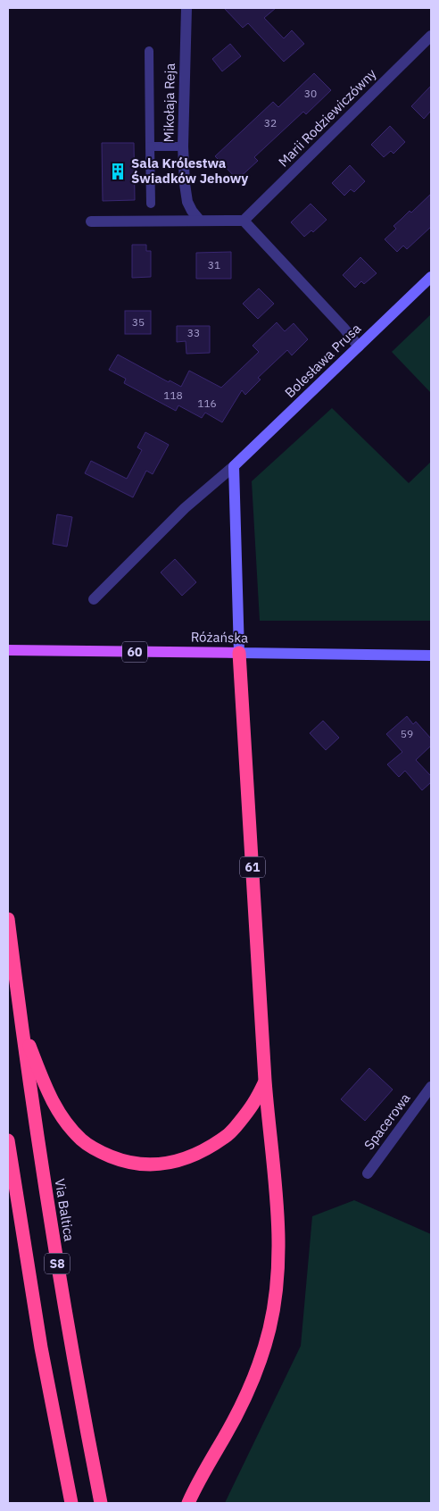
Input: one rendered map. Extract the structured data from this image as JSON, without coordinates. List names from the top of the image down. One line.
{"streets":{"highway":["61","Via Baltica","S8"],"main road":["Różańska","60"],"street":["Mikołaja Reja","Marii Rodziewiczówny","Bolesława Prusa","Spacerowa"]},"crossings":[["Różańska","61"],["61","Via Baltica"]],"places":{"building":["Sala Królestwa Świadków Jehowy"]},"house_numbers":["30","32","31","35","33","118","116","59"]}
